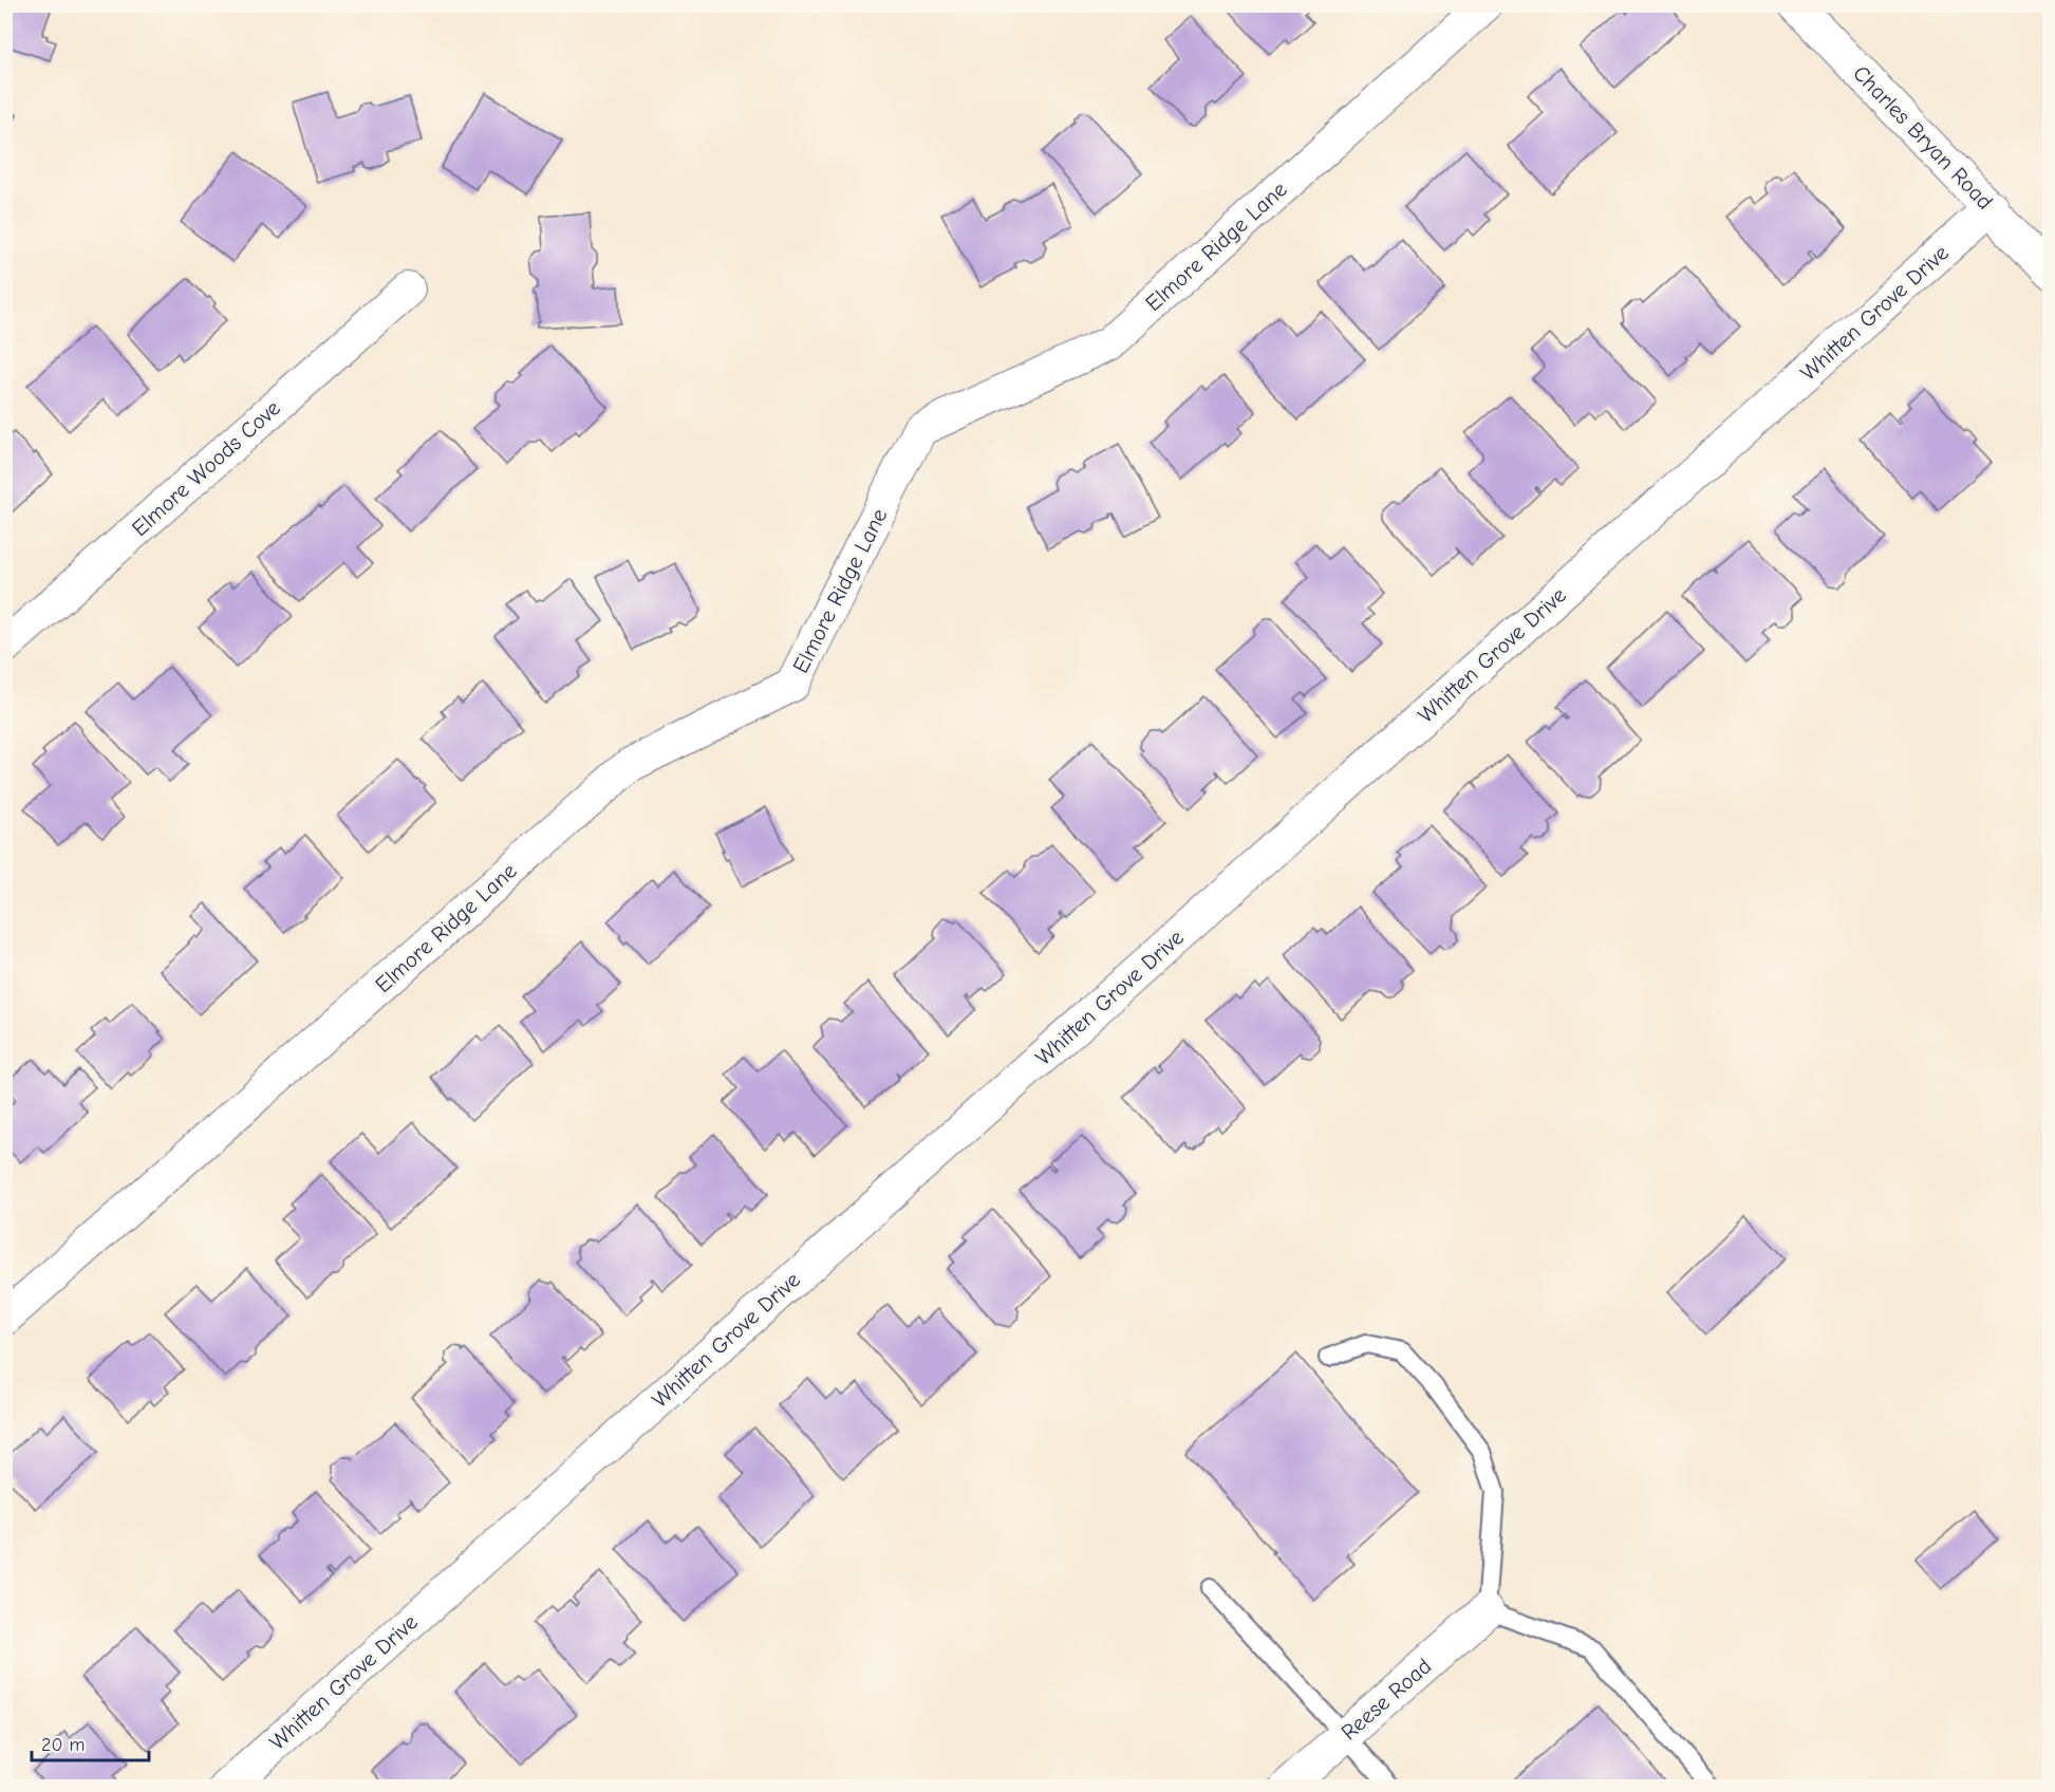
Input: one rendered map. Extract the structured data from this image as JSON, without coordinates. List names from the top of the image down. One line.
{"streets":{"street":["Charles Bryan Road","Elmore Ridge Lane","Whitten Grove Drive","Elmore Woods Cove","Reese Road"]},"crossings":[["Charles Bryan Road","Whitten Grove Drive"]],"scale_bar":"20 m"}
